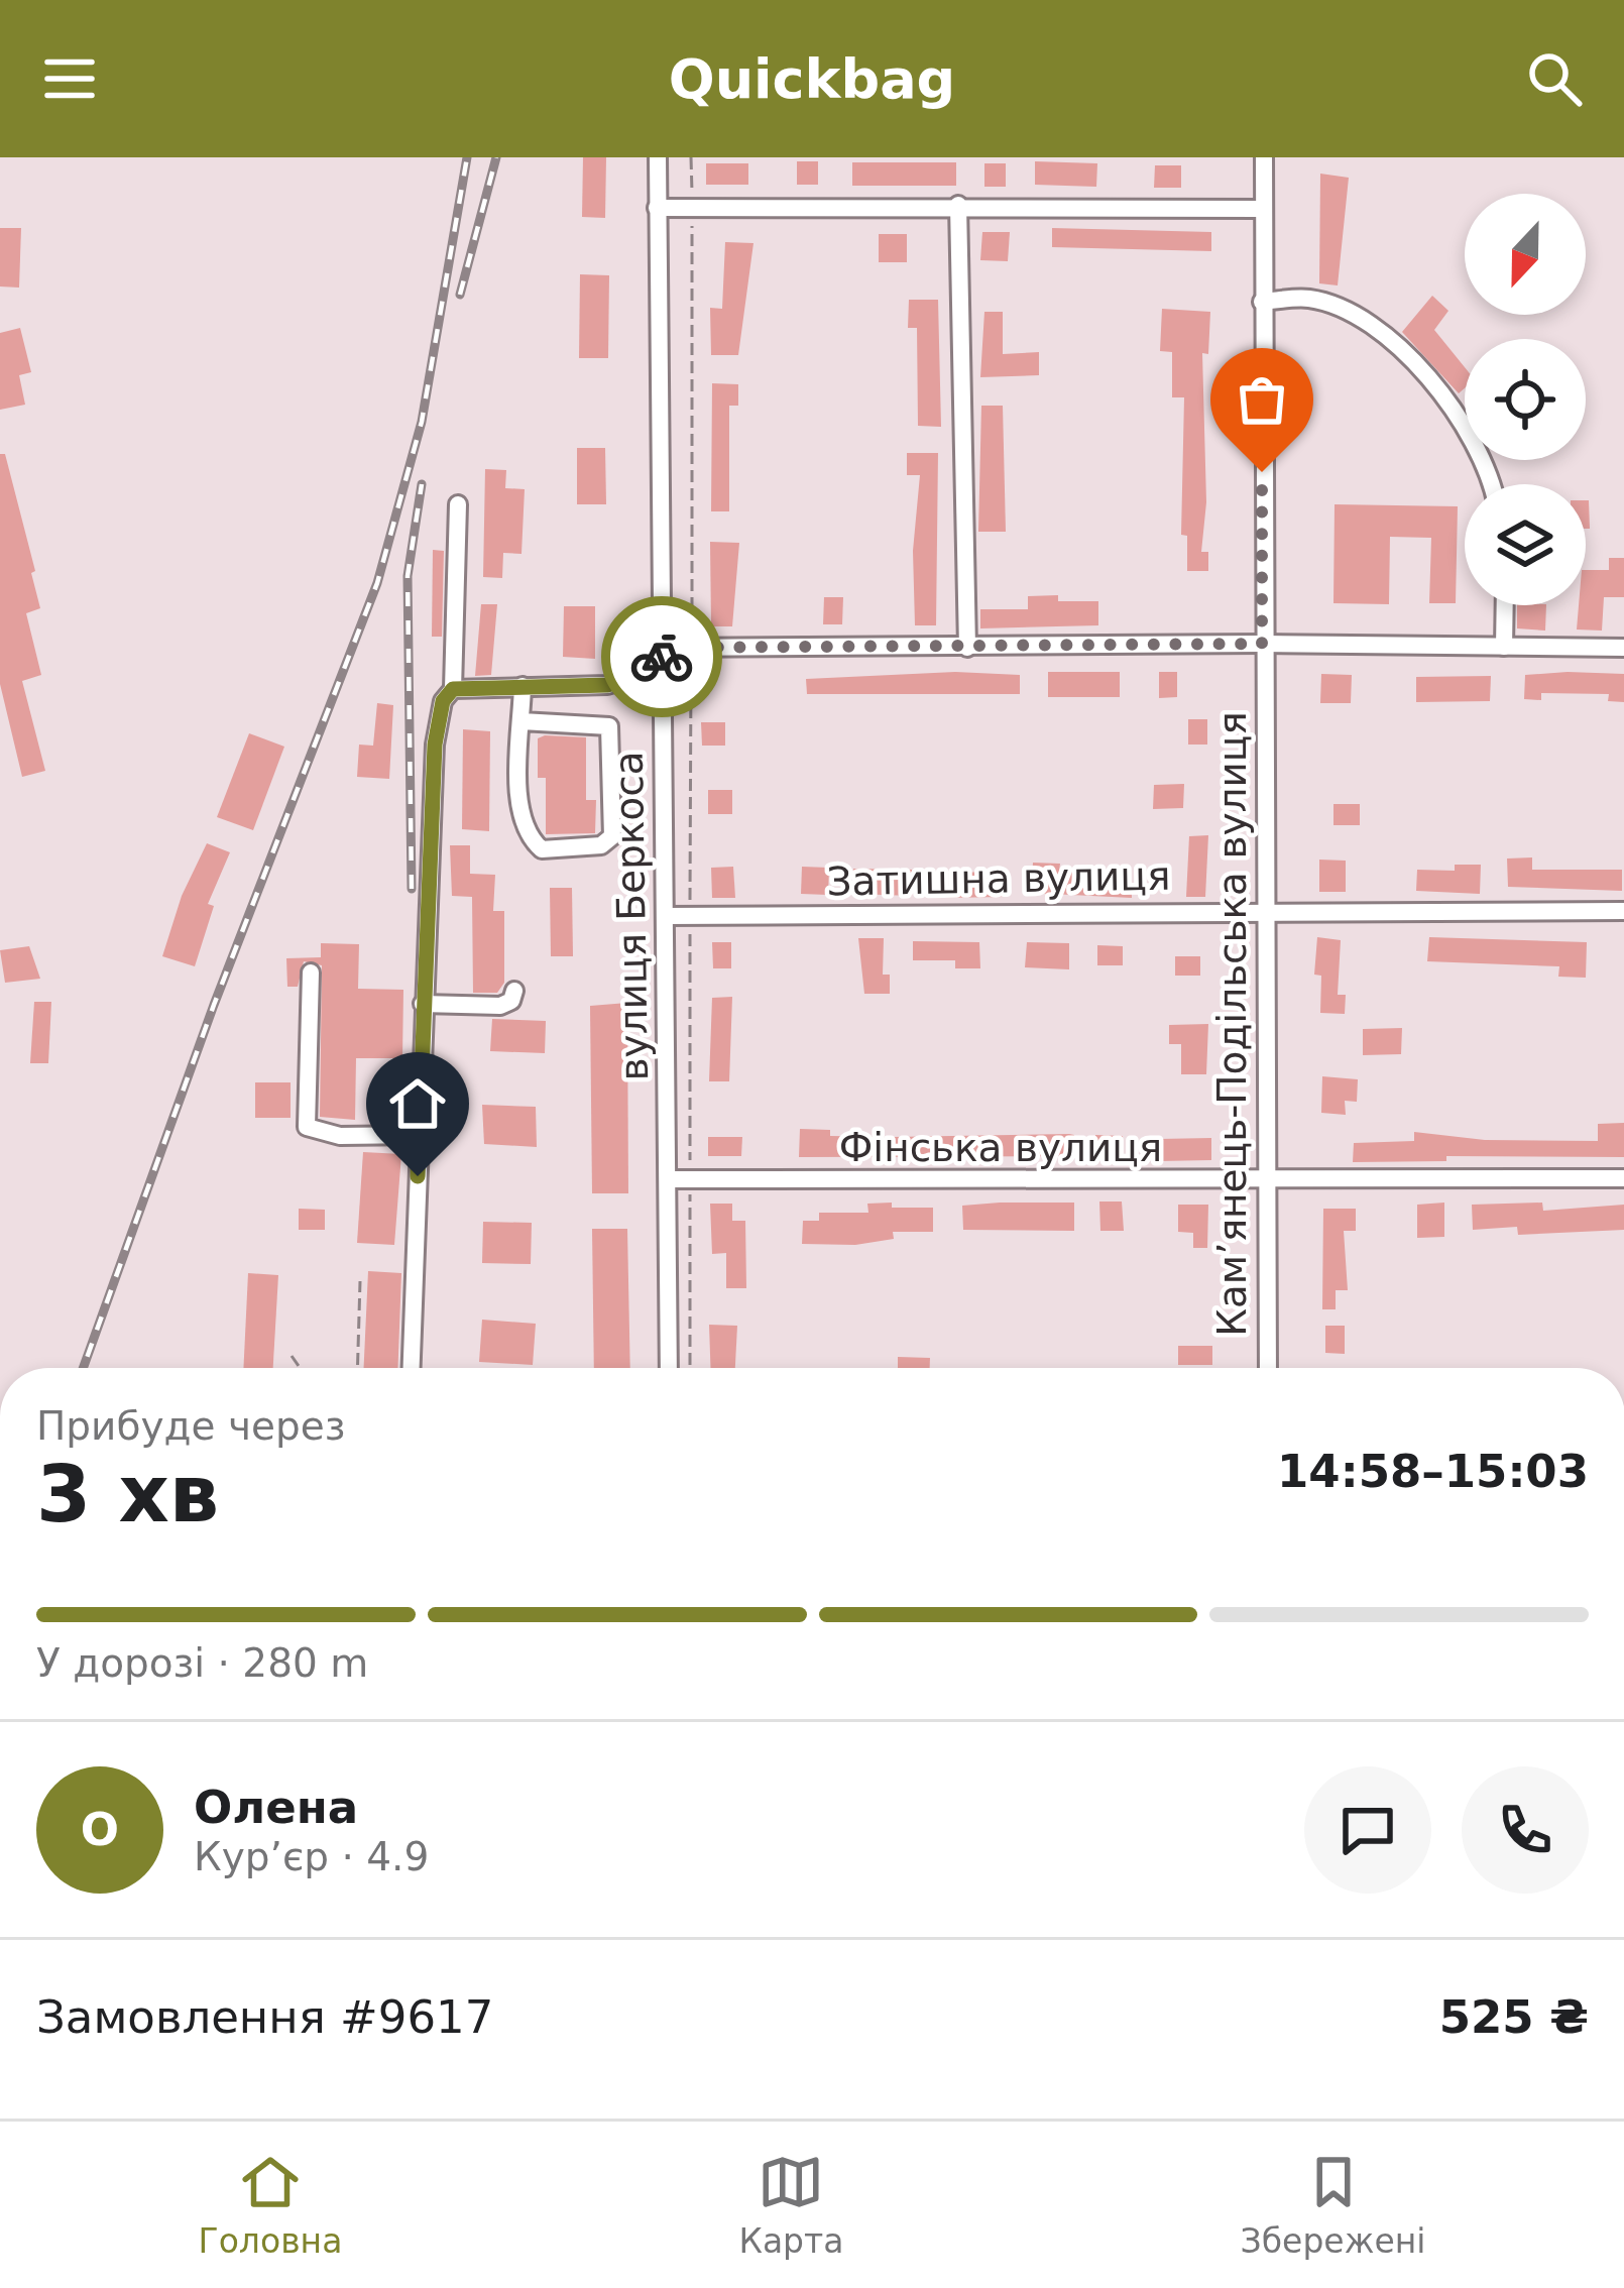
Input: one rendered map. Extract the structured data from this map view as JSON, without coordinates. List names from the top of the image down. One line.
{"streets":{"street":["Затишна вулиця","вулиця Беркоса","Кам’янець-Подільська вулиця","Фінська вулиця"]},"crossings":[["Затишна вулиця","вулиця Беркоса"],["Затишна вулиця","Кам’янець-Подільська вулиця"],["вулиця Беркоса","Фінська вулиця"],["Кам’янець-Подільська вулиця","Фінська вулиця"]],"north":"bottom","page":{"header":"Quickbag","heading":["3 хв","Прибуде через","14:58–15:03"],"panel":["Олена","Кур’єр · 4.9","Замовлення #9617","525 ₴"],"bar":"У дорозі · 280 m","round":"О","tabs":["Головна","Карта","Збережені"]}}
